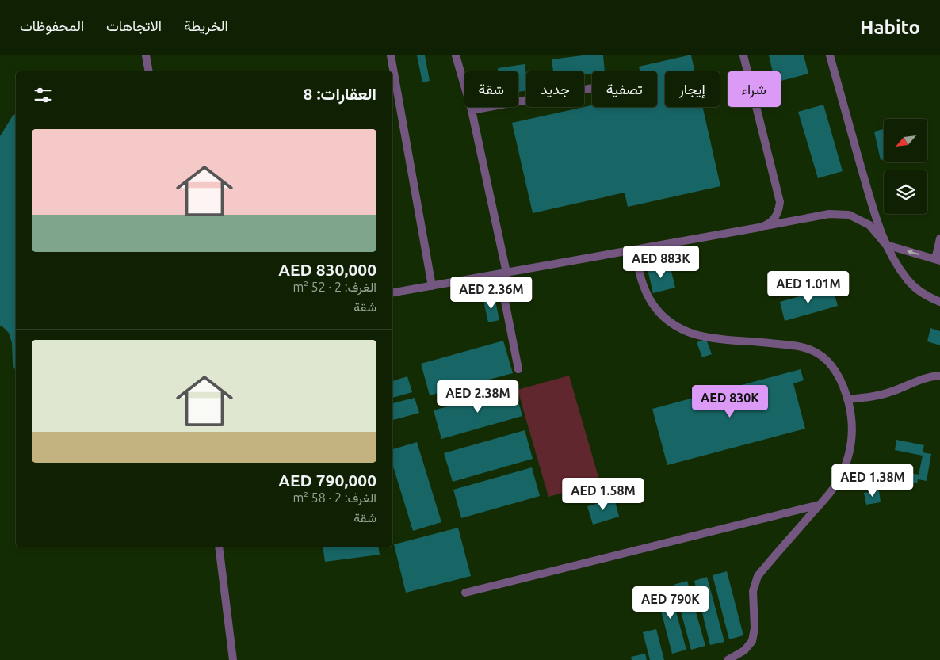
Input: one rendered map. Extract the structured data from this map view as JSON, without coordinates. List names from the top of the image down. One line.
{"north":"bottom left","page":{"header":"Habito","nav":["الخريطة","الاتجاهات","المحفوظات"],"chip":["شراء","إيجار","تصفية","جديد","شقة"],"heading":"العقارات: 8","list":[{"name":"AED 830,000","note":"الغرف: 2 · 52 m² · شقة"},{"name":"AED 790,000","note":"الغرف: 2 · 58 m² · شقة"}],"price":["AED 883K","AED 1.01M","AED 2.36M","AED 2.38M","AED 830K","AED 1.38M","AED 1.58M","AED 790K"]}}
